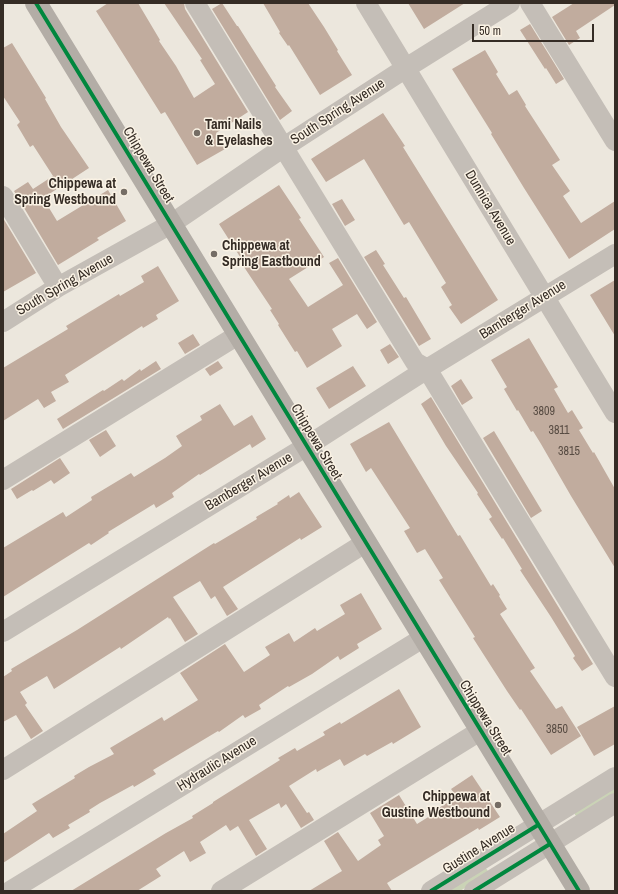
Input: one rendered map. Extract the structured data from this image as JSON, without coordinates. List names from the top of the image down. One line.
{"streets":{"main road":["Chippewa Street"],"street":["South Spring Avenue","Dunnica Avenue","Bamberger Avenue","Hydraulic Avenue","Gustine Avenue"]},"crossings":[["South Spring Avenue","Chippewa Street"],["South Spring Avenue","Dunnica Avenue"],["Chippewa Street","Bamberger Avenue"],["Chippewa Street","Hydraulic Avenue"],["Chippewa Street","Gustine Avenue"],["Dunnica Avenue","Bamberger Avenue"]],"places":["Tami Nails & Eyelashes","Chippewa at Spring Westbound","Chippewa at Spring Eastbound","Chippewa at Gustine Westbound"],"house_numbers":["3809","3811","3815","3850"],"scale_bar":"50 m"}
